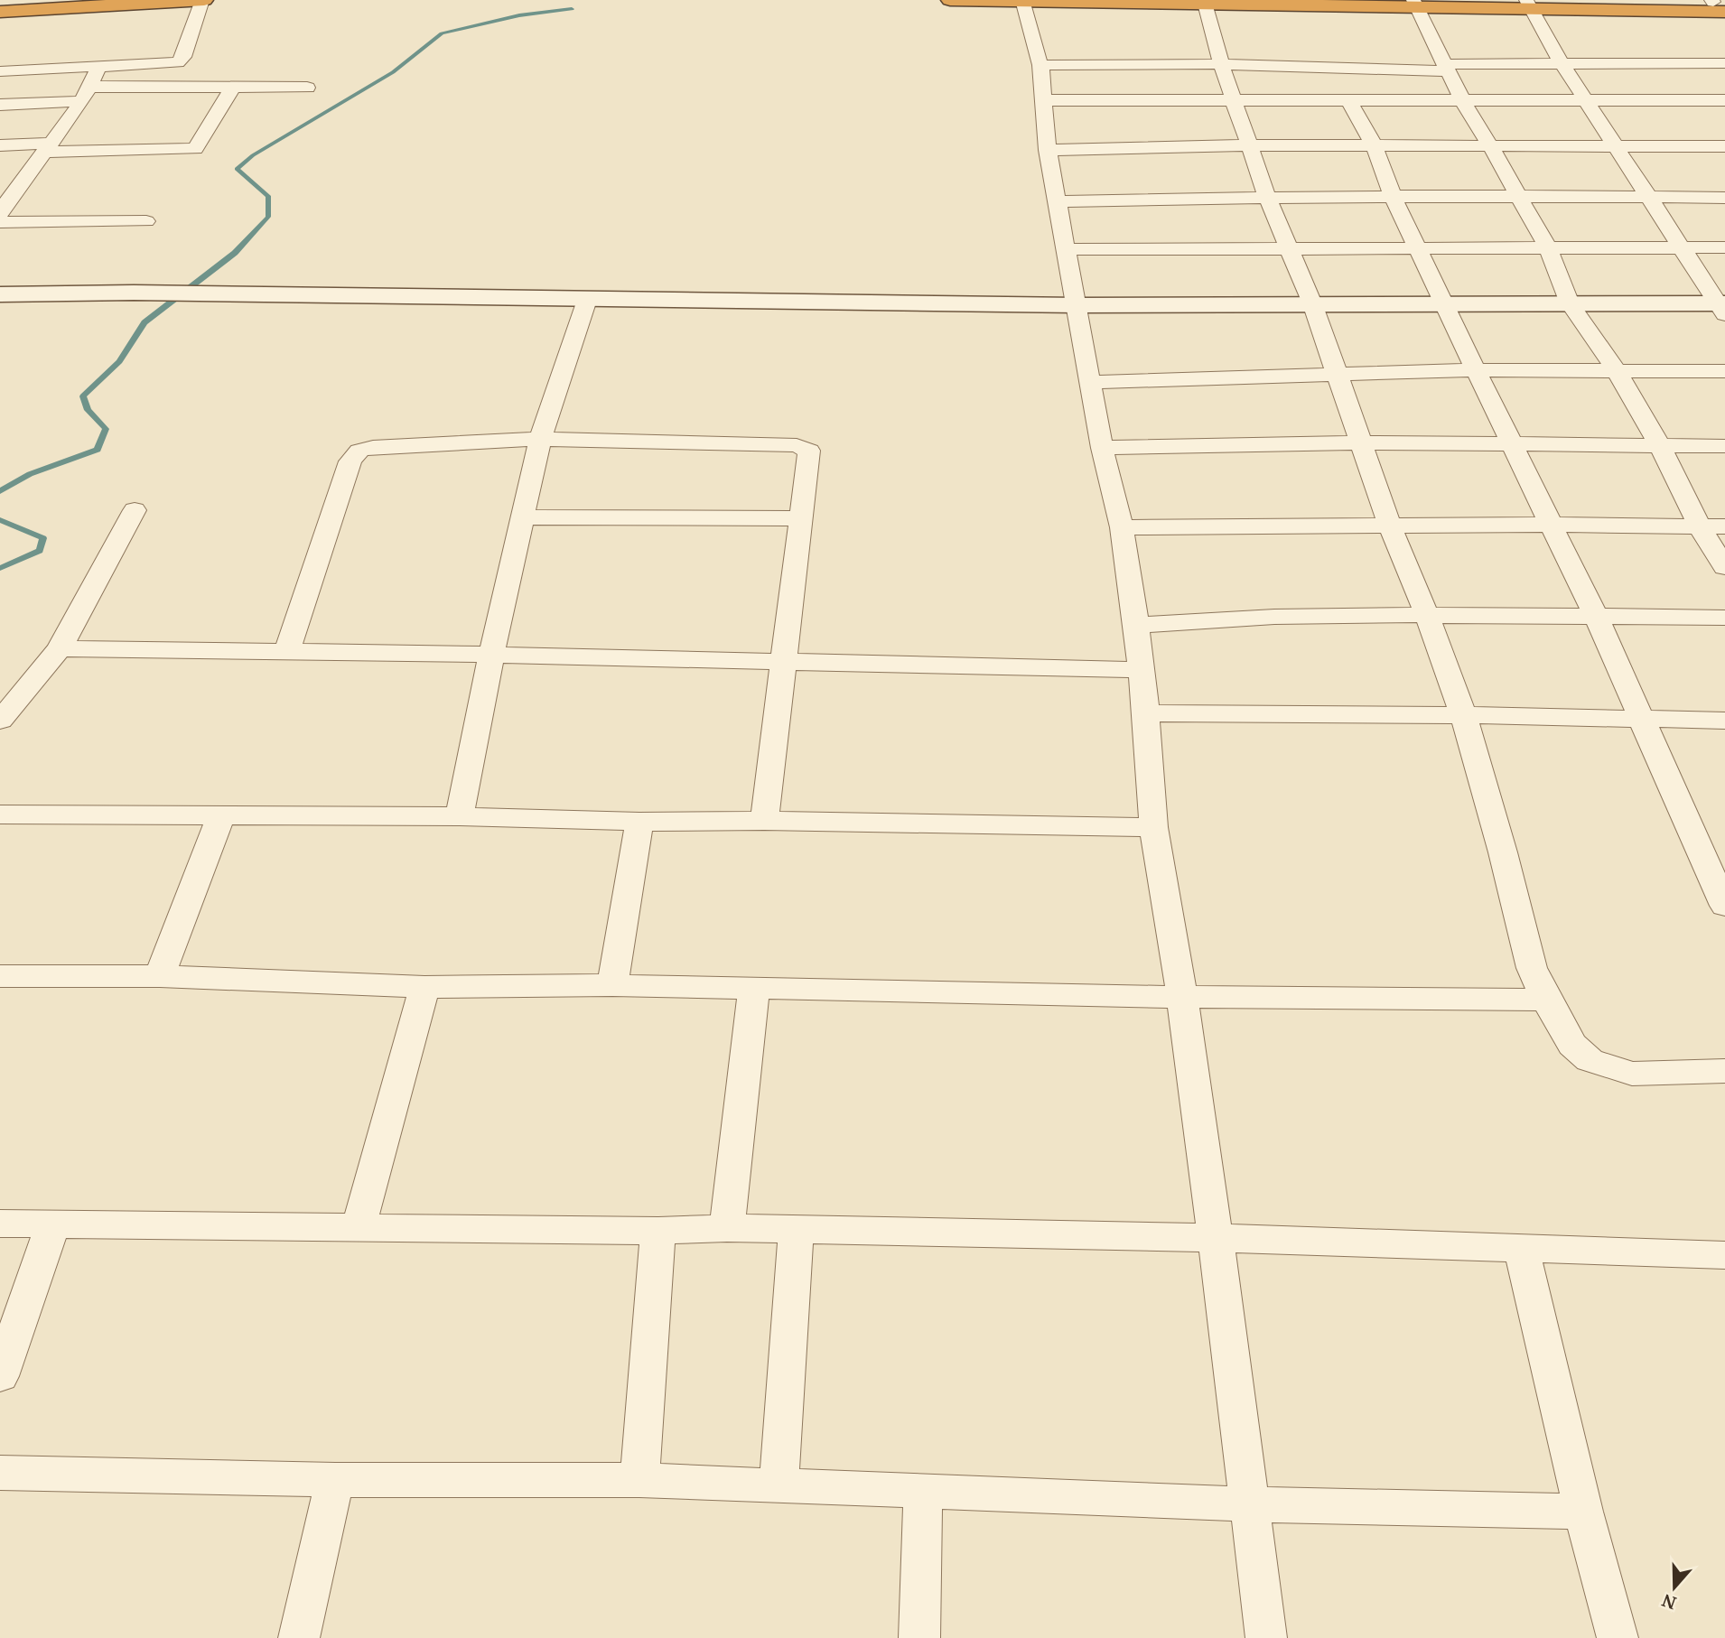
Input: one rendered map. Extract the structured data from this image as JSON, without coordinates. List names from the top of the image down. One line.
{"north":"bottom"}
